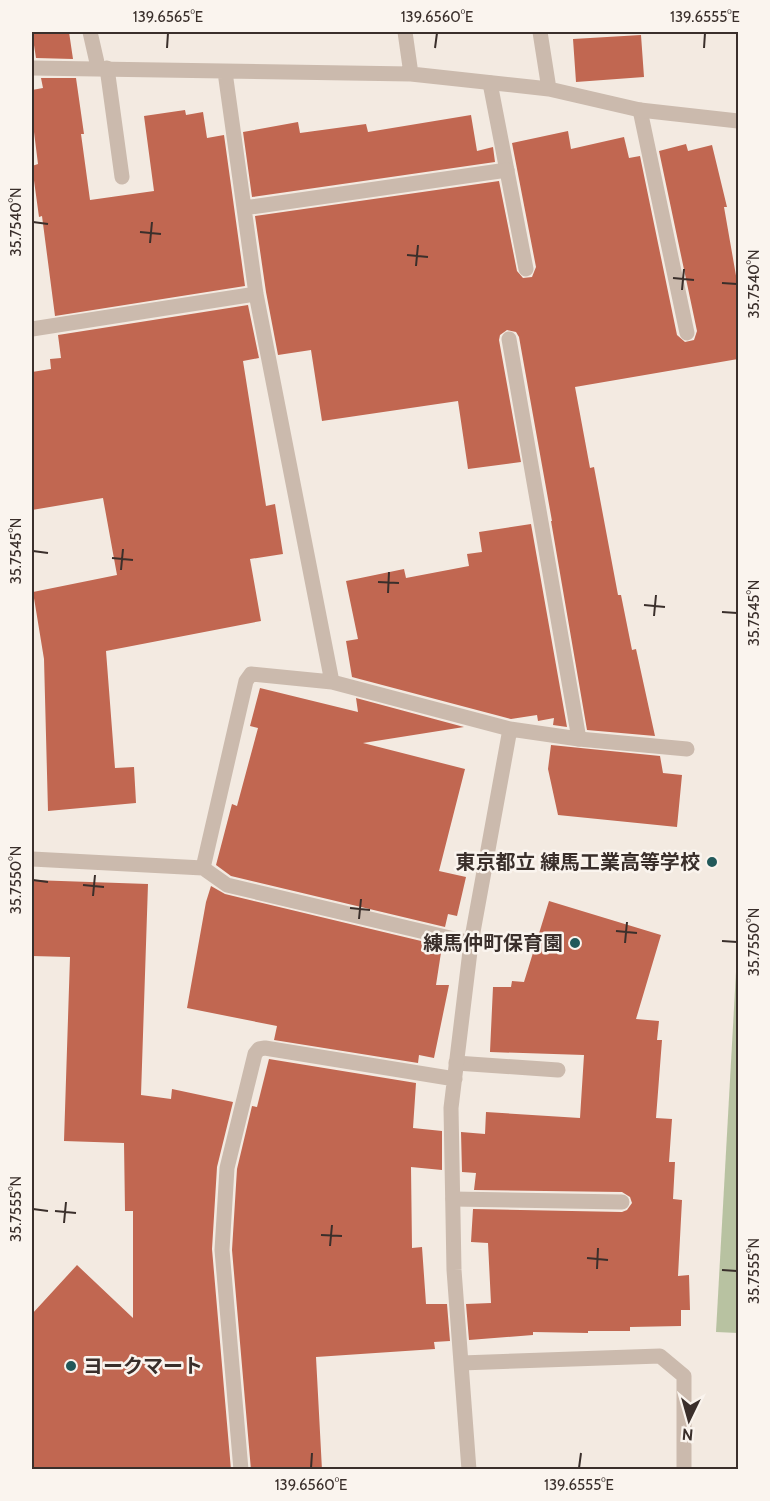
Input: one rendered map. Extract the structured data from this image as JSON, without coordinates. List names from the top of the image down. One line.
{"places":["東京都立 練馬工業高等学校","練馬仲町保育園","ヨークマート"],"north":"bottom","coordinates":["139.6565°E","139.6560°E","139.6555°E","35.7540°N","35.7545°N","35.7550°N","35.7555°N"]}
